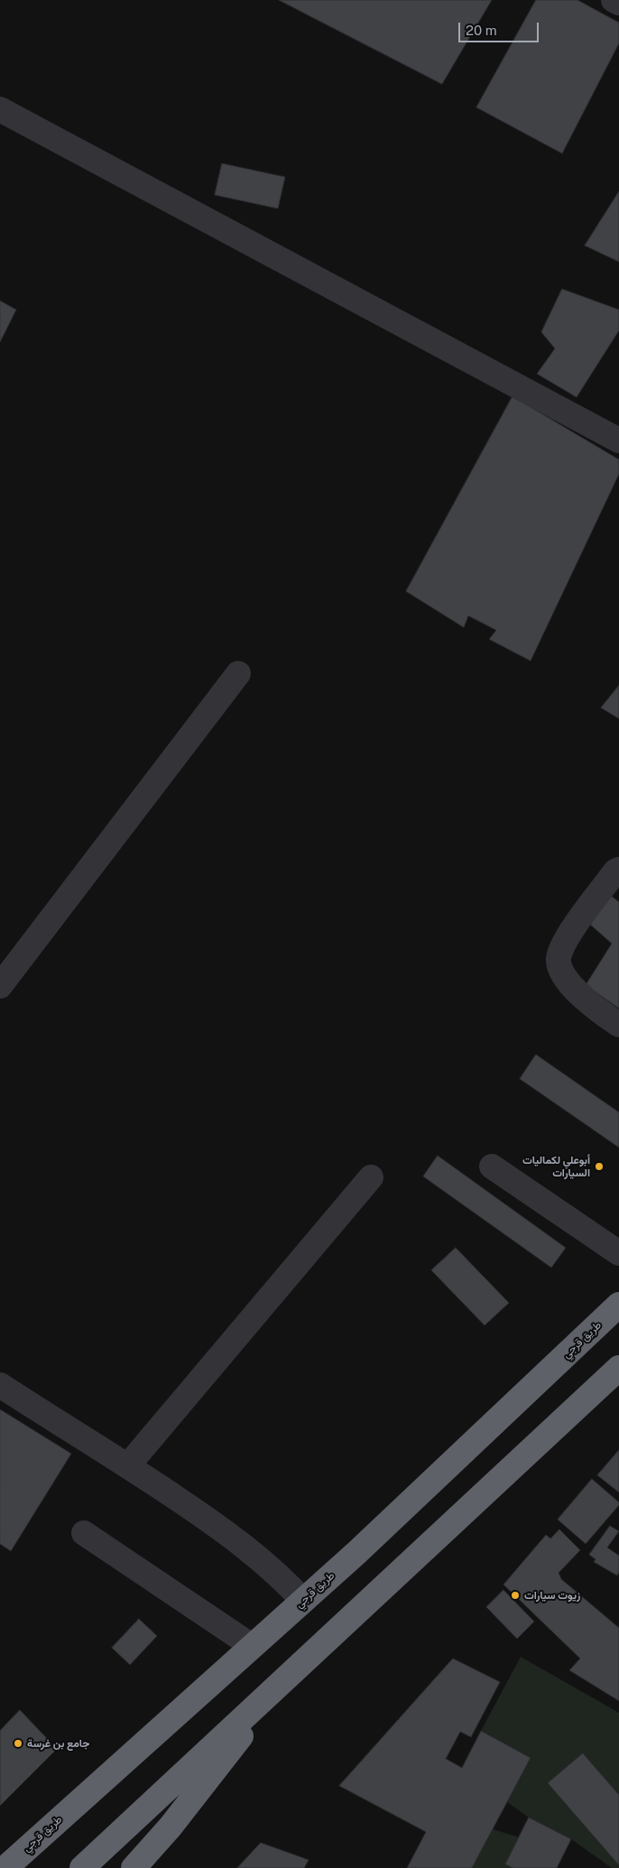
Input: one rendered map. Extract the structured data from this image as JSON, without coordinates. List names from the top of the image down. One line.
{"streets":{"highway":["طريق قرجي"]},"places":["أبوعلي لكماليات السيارات","زيوت سيارات","جامع بن غرسة"],"scale_bar":"20 m"}
